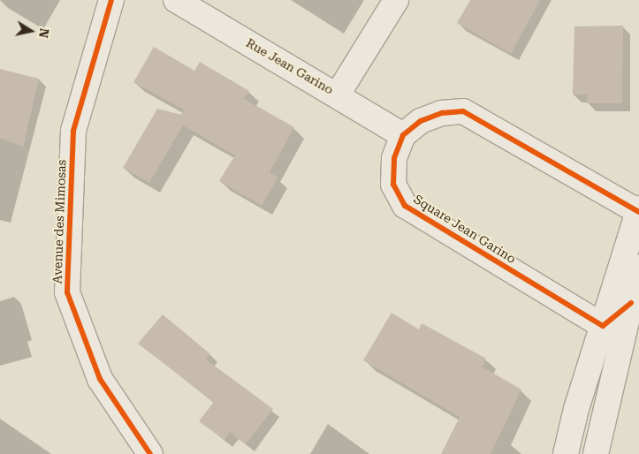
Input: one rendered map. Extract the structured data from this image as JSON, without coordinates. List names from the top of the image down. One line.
{"streets":{"street":["Rue Jean Garino","Avenue des Mimosas","Square Jean Garino"]},"crossings":[["Rue Jean Garino","Square Jean Garino"]],"north":"right"}
